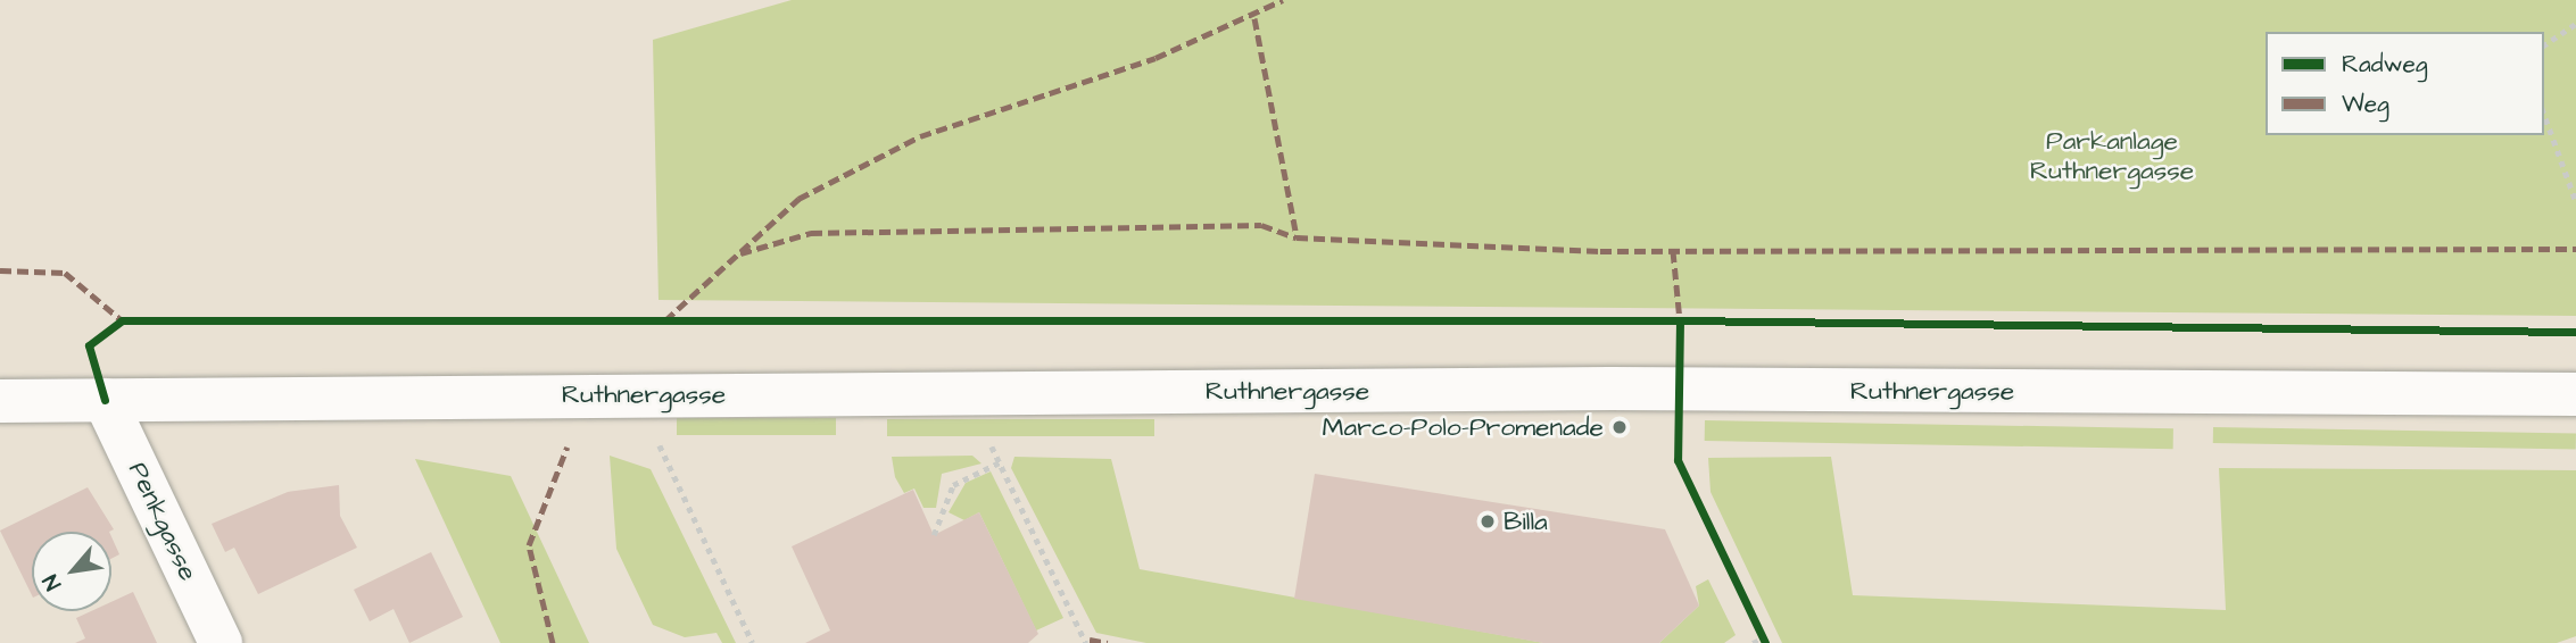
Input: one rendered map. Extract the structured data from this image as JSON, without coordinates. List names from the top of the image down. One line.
{"streets":{"street":["Ruthnergasse","Penkgasse"]},"crossings":[["Ruthnergasse","Penkgasse"]],"parks":["Parkanlage Ruthnergasse"],"places":["Marco-Polo-Promenade","Billa"],"legend":["Radweg","Weg"],"north":"bottom left"}
